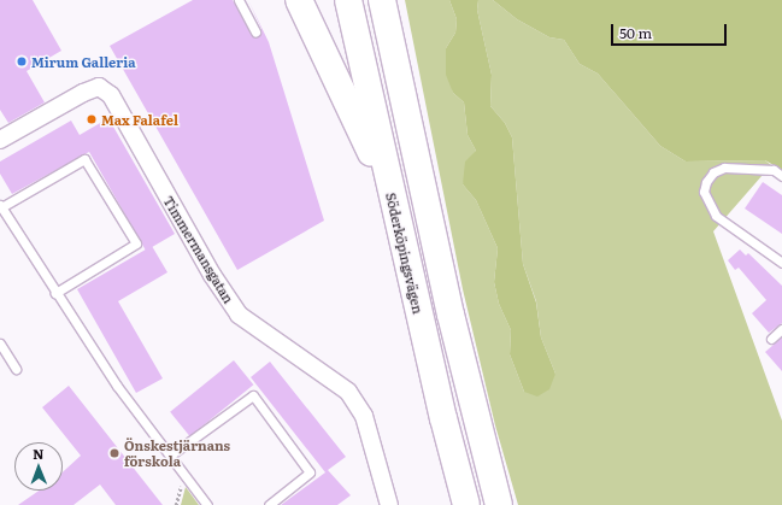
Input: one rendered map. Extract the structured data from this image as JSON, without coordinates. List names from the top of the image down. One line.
{"streets":{"highway":["Söderköpingsvägen"],"street":["Timmermansgatan"]},"places":["Mirum Galleria","Max Falafel","Önskestjärnans förskola"],"scale_bar":"50 m","north":"top"}
